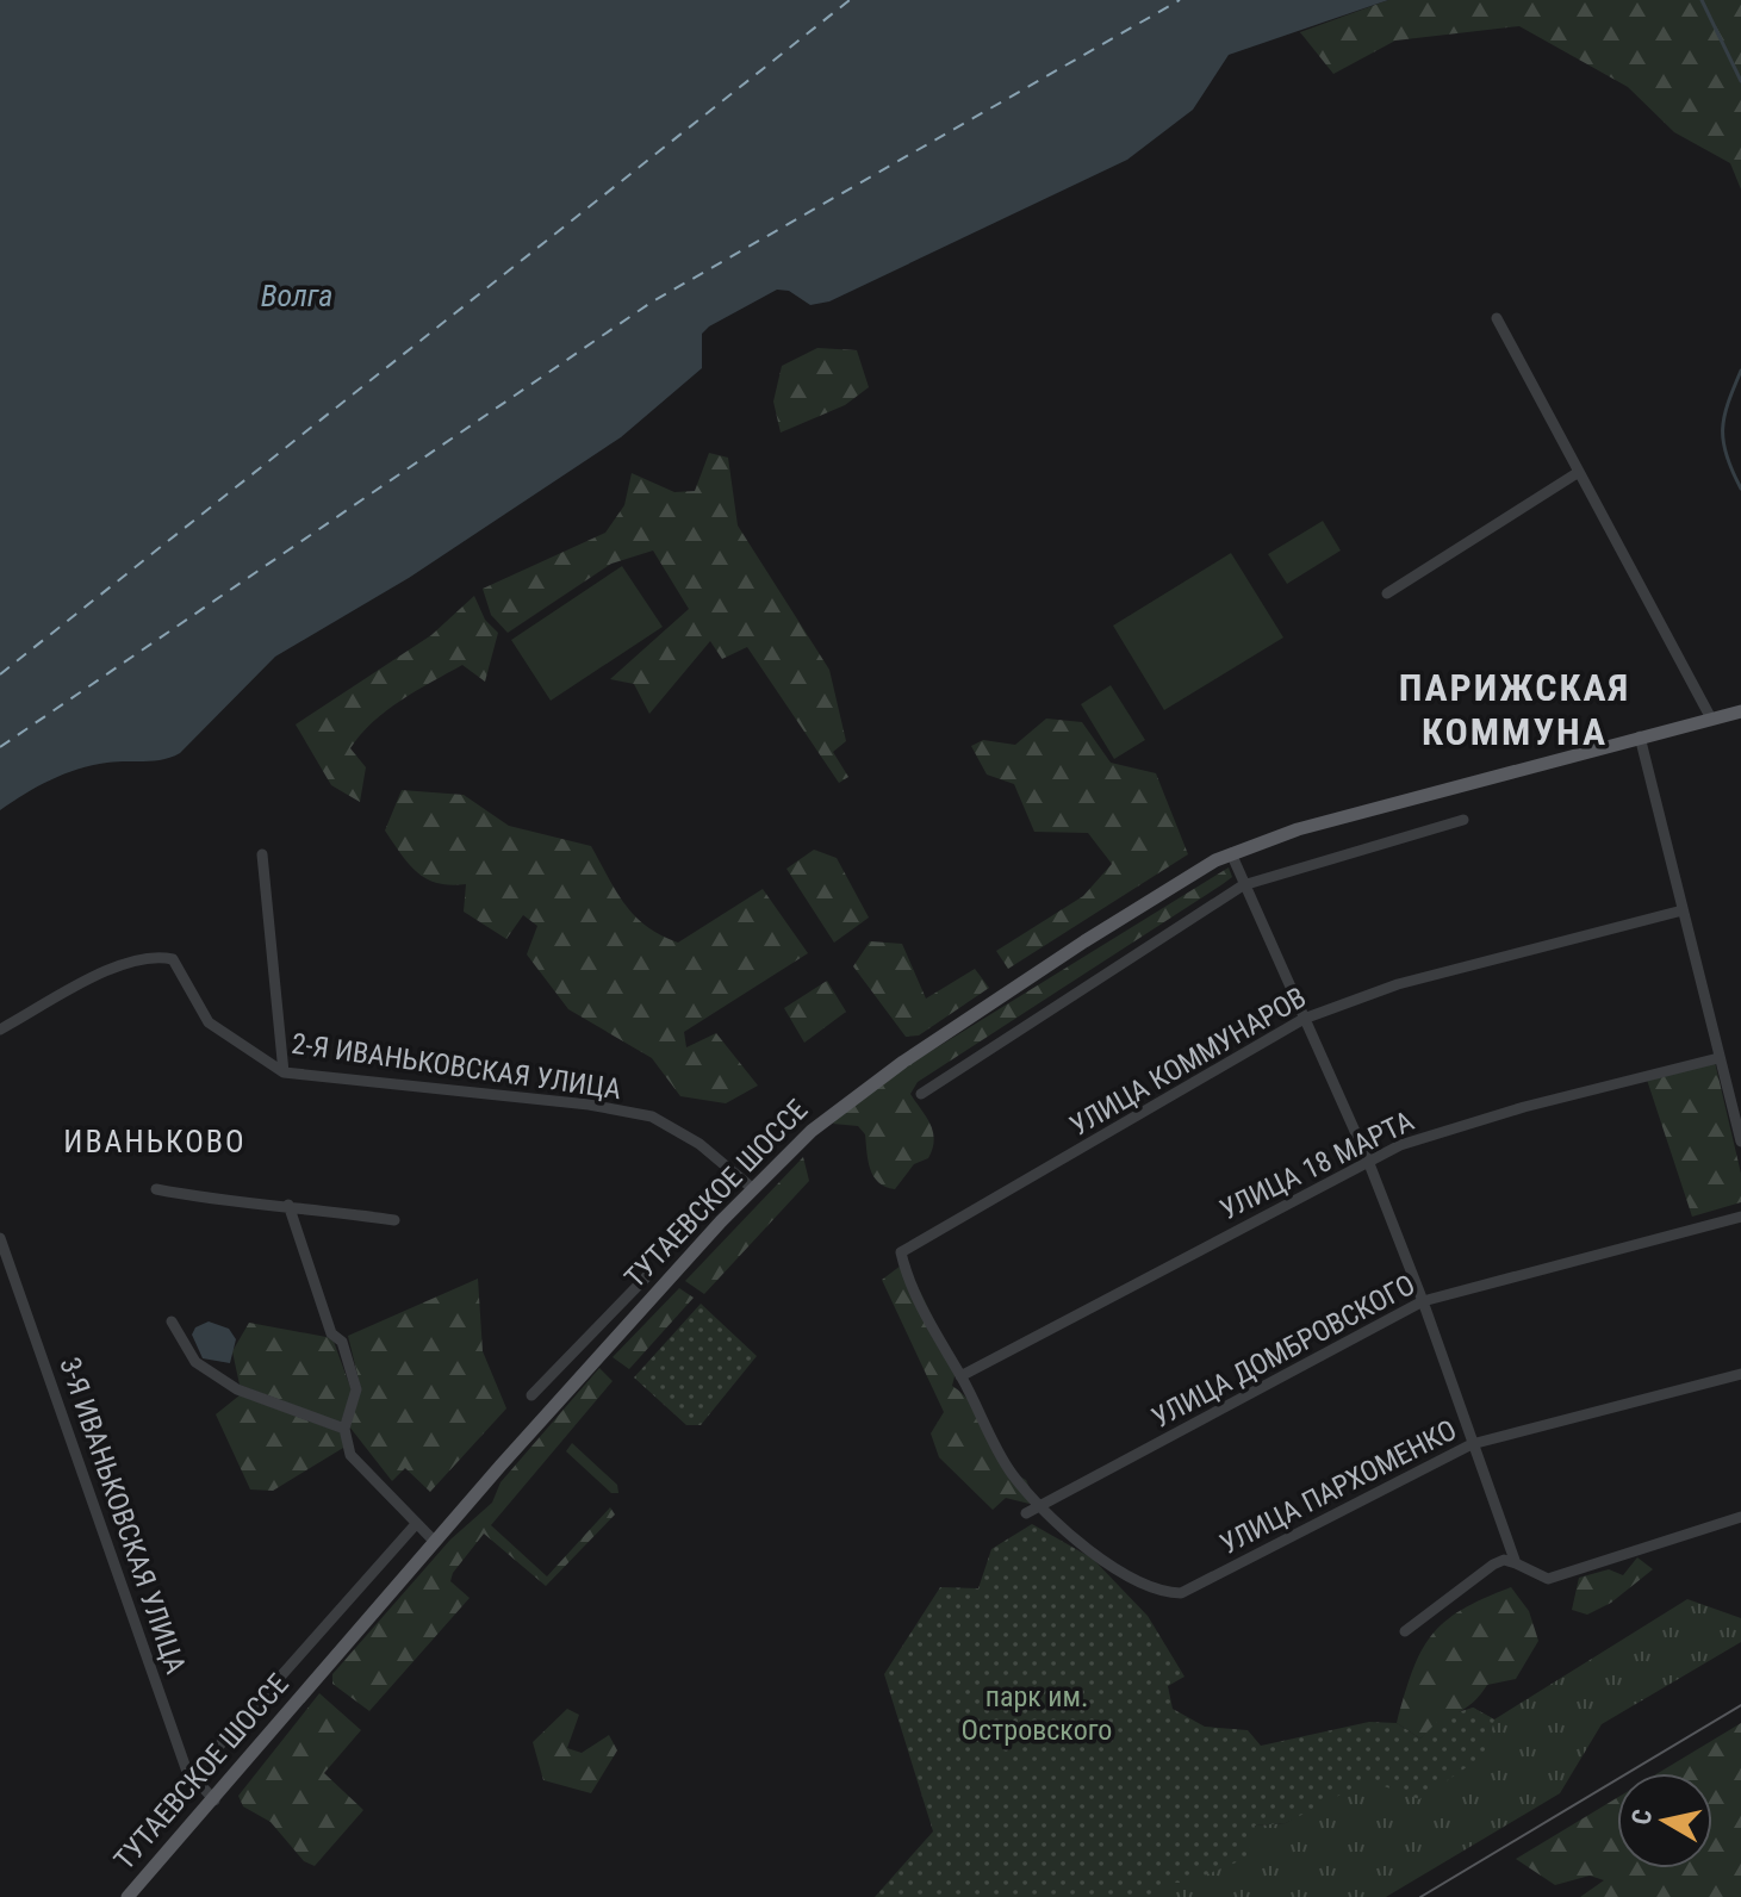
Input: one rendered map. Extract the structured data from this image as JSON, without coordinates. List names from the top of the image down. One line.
{"streets":{"main road":["ТУТАЕВСКОЕ ШОССЕ"],"street":["УЛИЦА КОММУНАРОВ","2-Я ИВАНЬКОВСКАЯ УЛИЦА","УЛИЦА 18 МАРТА","УЛИЦА ДОМБРОВСКОГО","УЛИЦА ПАРХОМЕНКО","3-Я ИВАНЬКОВСКАЯ УЛИЦА"]},"crossings":[["УЛИЦА КОММУНАРОВ","УЛИЦА 18 МАРТА"],["2-Я ИВАНЬКОВСКАЯ УЛИЦА","ТУТАЕВСКОЕ ШОССЕ"],["ТУТАЕВСКОЕ ШОССЕ","3-Я ИВАНЬКОВСКАЯ УЛИЦА"],["УЛИЦА ДОМБРОВСКОГО","УЛИЦА ПАРХОМЕНКО"]],"districts":["ПАРИЖСКАЯ КОММУНА","ИВАНЬКОВО"],"water":["Волга"],"parks":["парк им. Островского"],"north":"left"}
